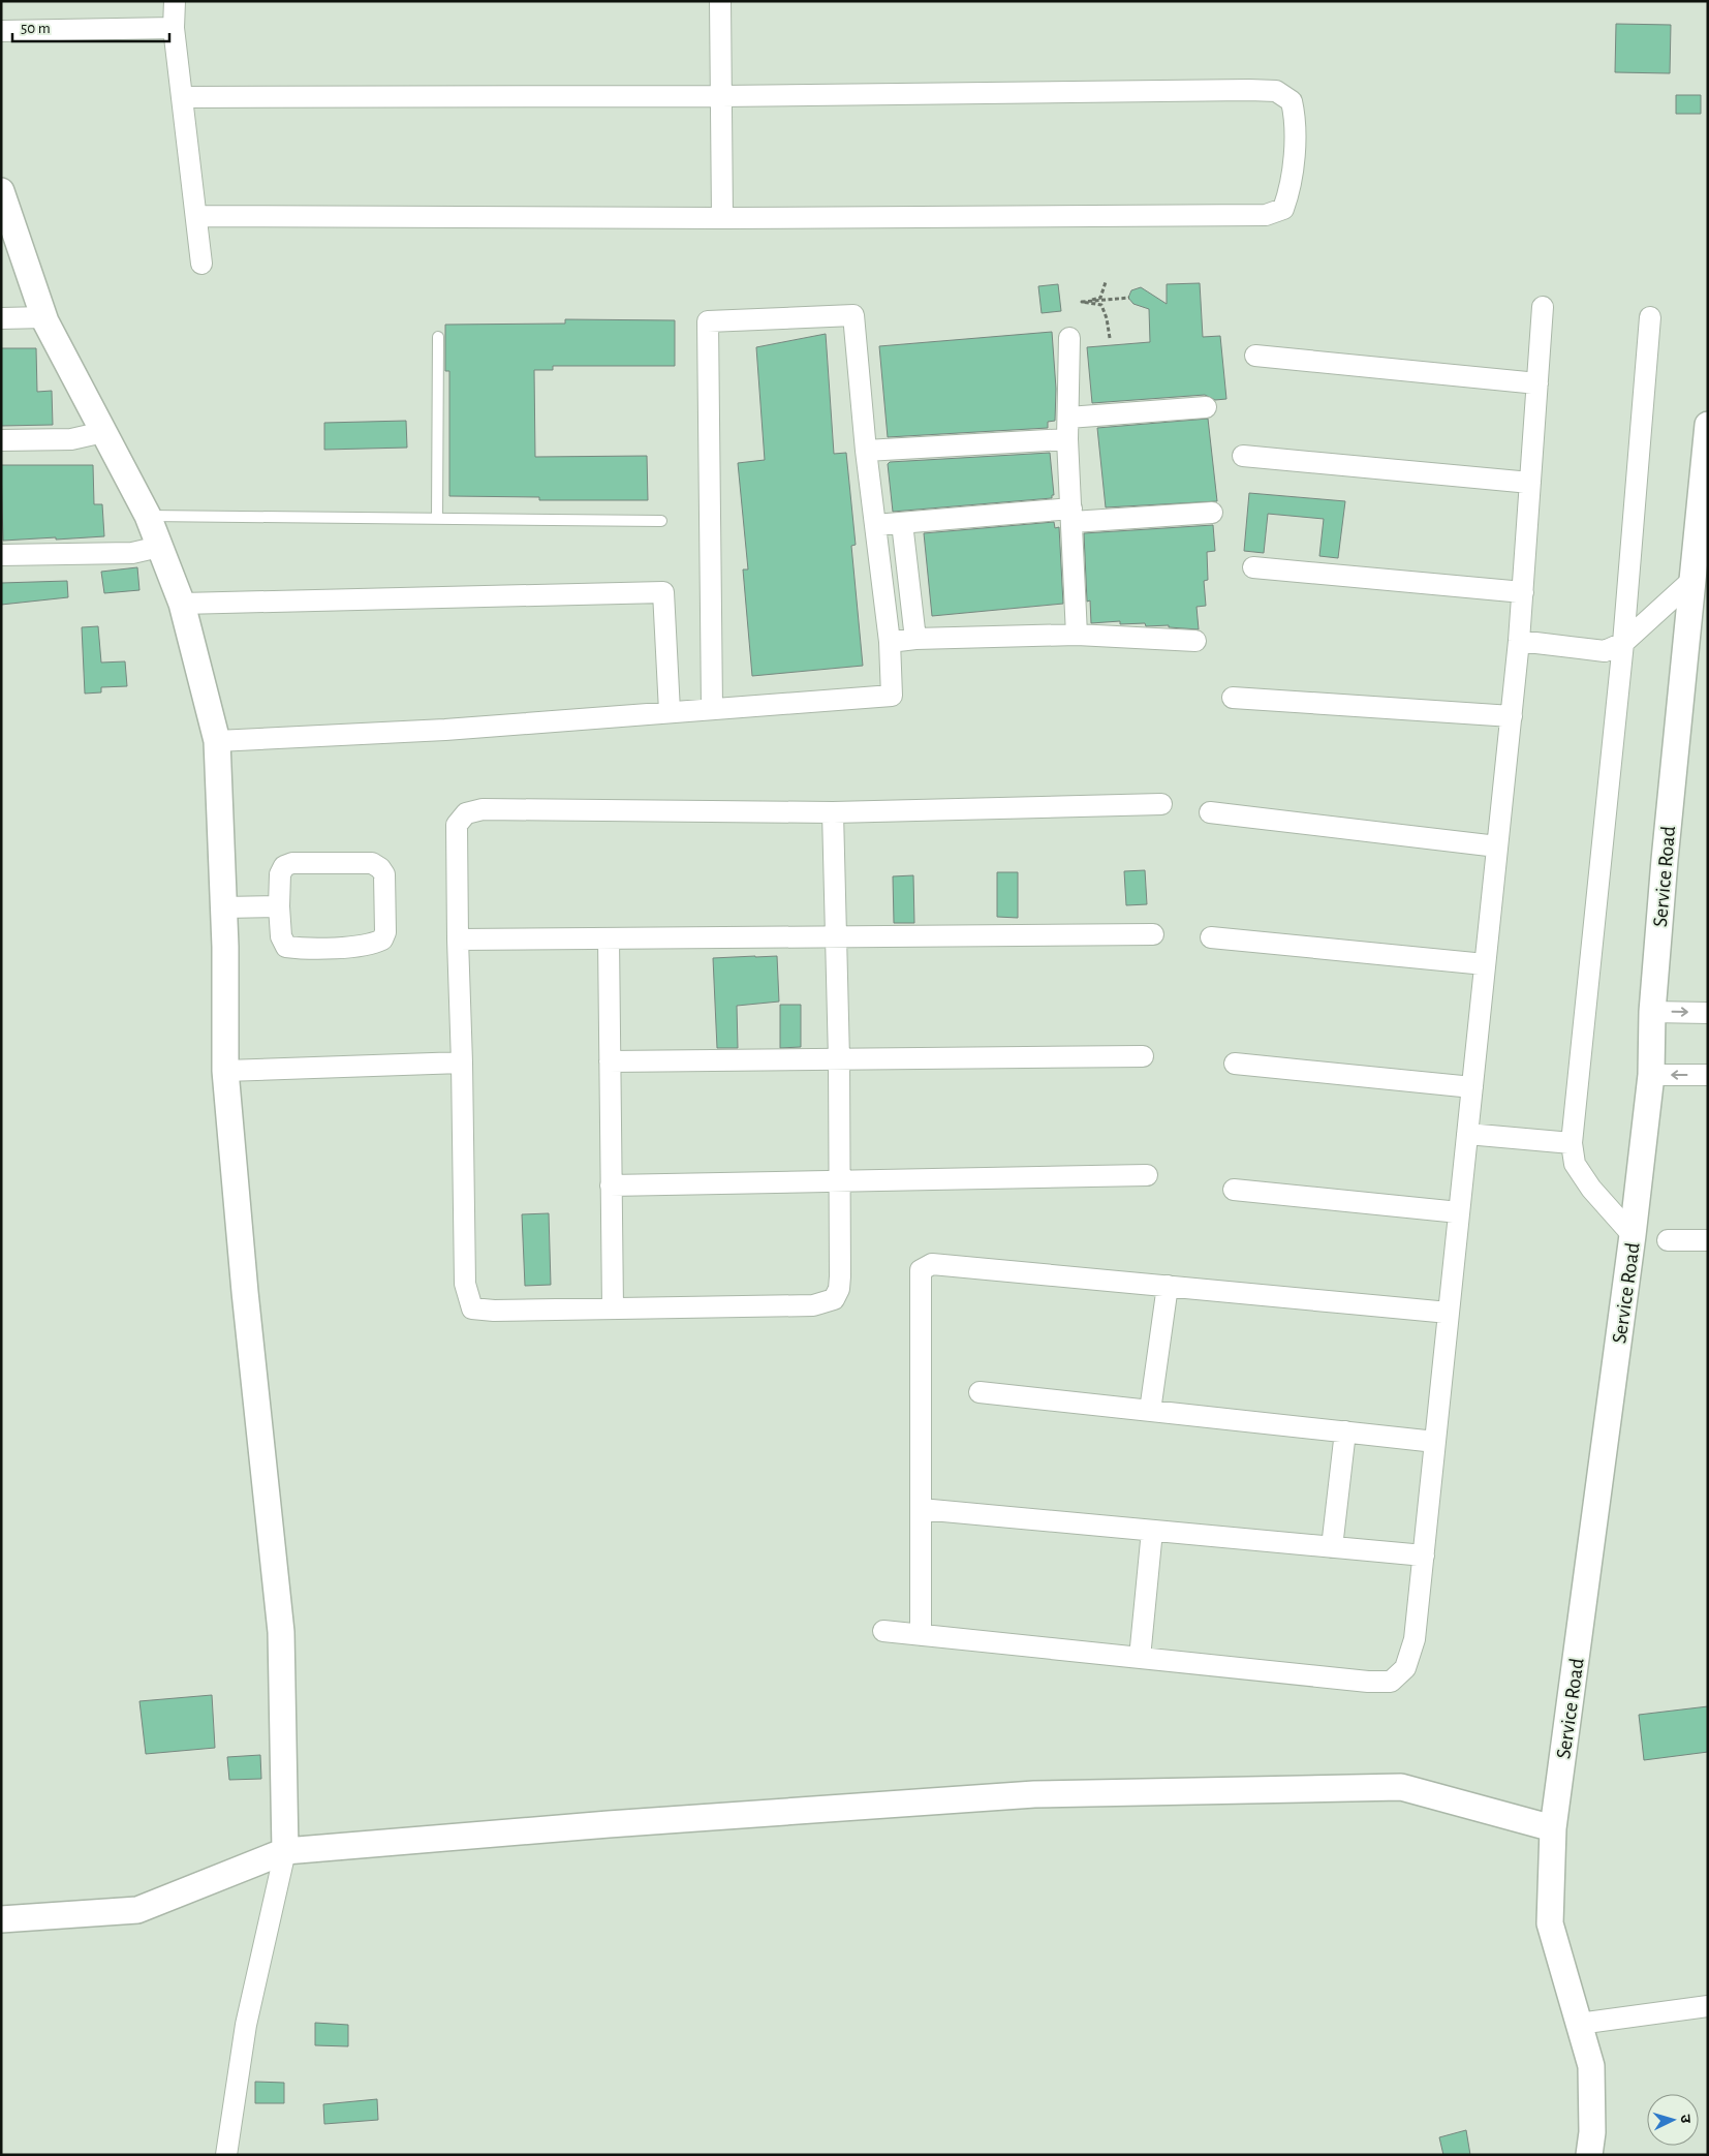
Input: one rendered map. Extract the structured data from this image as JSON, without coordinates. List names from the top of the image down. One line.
{"streets":{"street":["Service Road"]},"scale_bar":"50 m","north":"right"}
